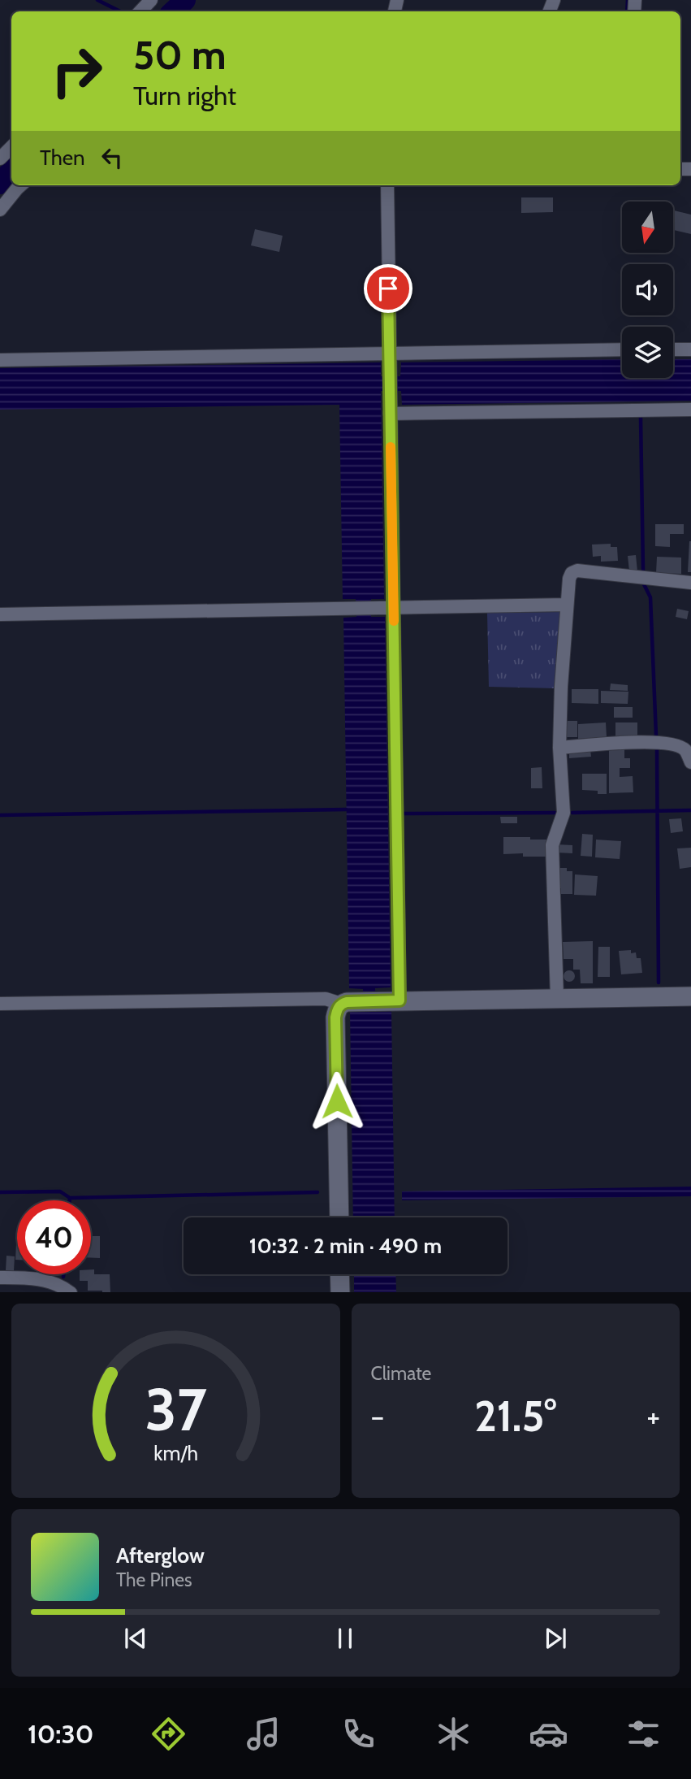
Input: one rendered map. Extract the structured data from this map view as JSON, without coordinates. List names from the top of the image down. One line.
{"north":"bottom","page":{"turn":["50 m","Turn right"],"then":"Then","limit":"40","trip":"10:32 · 2 min · 490 m","tile":"Climate","heat":["−","21.5°","+"],"song":["Afterglow","The Pines"],"tabs":"10:30","gauge":["37","km/h"]}}
